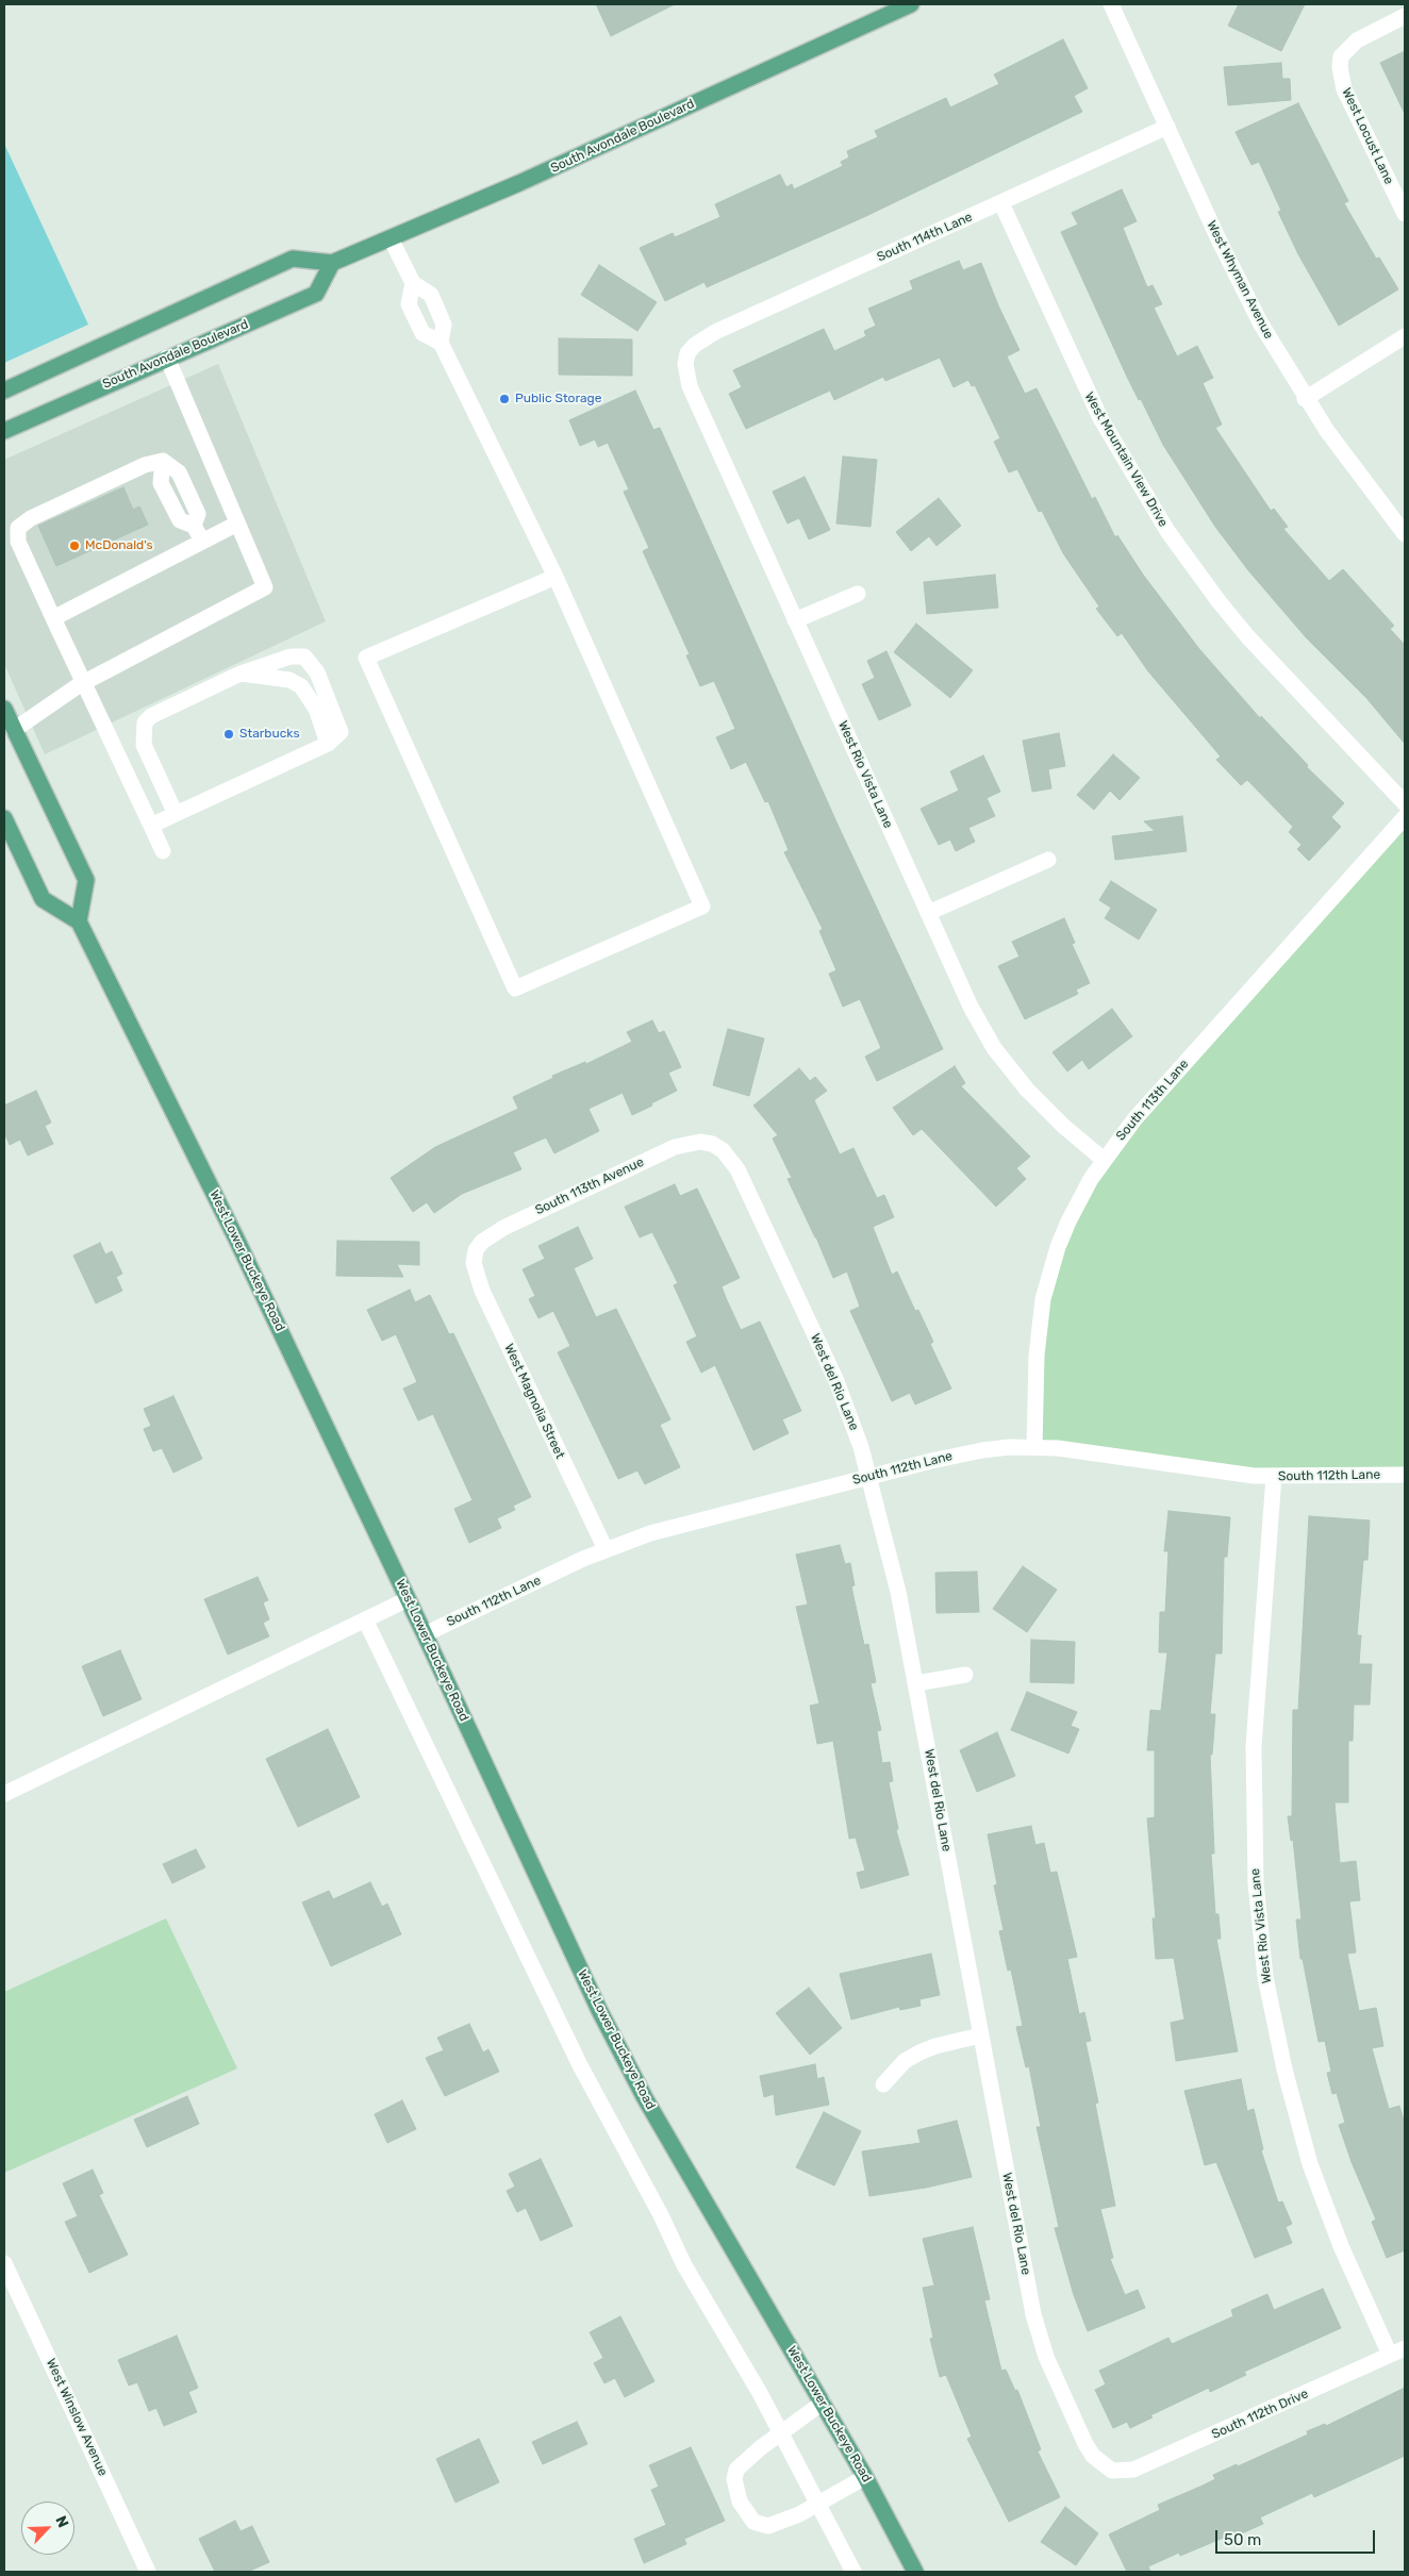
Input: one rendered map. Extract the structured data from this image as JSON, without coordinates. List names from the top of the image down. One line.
{"streets":{"main road":["South Avondale Boulevard","West Lower Buckeye Road"],"street":["West Locust Lane","South 114th Lane","West Whyman Avenue","West Mountain View Drive","West Rio Vista Lane","South 113th Lane","South 113th Avenue","West del Rio Lane","West Magnolia Street","South 112th Lane","South 112th Drive","West Winslow Avenue"]},"crossings":[["South 114th Lane","West Whyman Avenue"],["South 114th Lane","West Mountain View Drive"],["South 114th Lane","West Rio Vista Lane"],["West Rio Vista Lane","South 113th Lane"],["West Rio Vista Lane","South 112th Lane"],["West Rio Vista Lane","South 112th Drive"],["South 113th Lane","South 112th Lane"],["South 113th Avenue","West del Rio Lane"],["South 113th Avenue","West Magnolia Street"],["West Lower Buckeye Road","South 112th Lane"],["West del Rio Lane","South 112th Lane"],["West del Rio Lane","South 112th Drive"],["West Magnolia Street","South 112th Lane"]],"places":["Public Storage","McDonald's","Starbucks"],"scale_bar":"50 m","north":"top right"}
